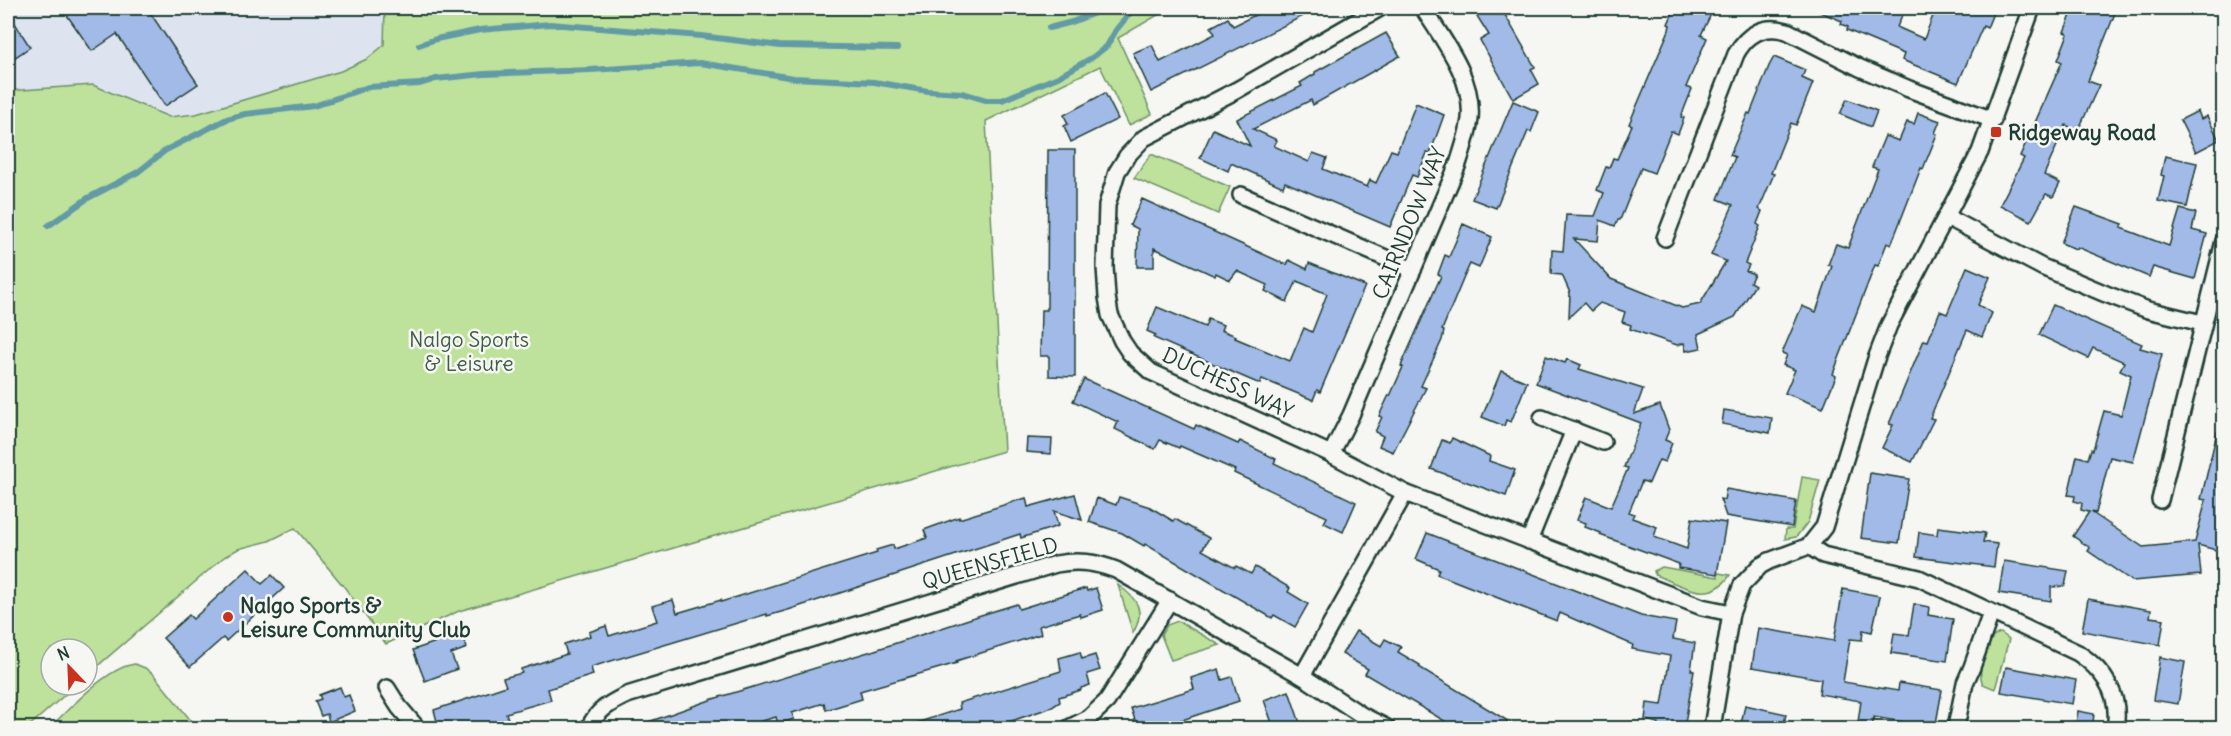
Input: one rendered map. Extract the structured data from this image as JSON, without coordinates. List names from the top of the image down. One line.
{"streets":{"street":["CAIRNDOW WAY","DUCHESS WAY","QUEENSFIELD"]},"crossings":[["CAIRNDOW WAY","DUCHESS WAY"]],"parks":["Nalgo Sports & Leisure"],"places":{"transit":["Ridgeway Road"],"other":["Nalgo Sports & Leisure Community Club"]},"north":"top left"}
